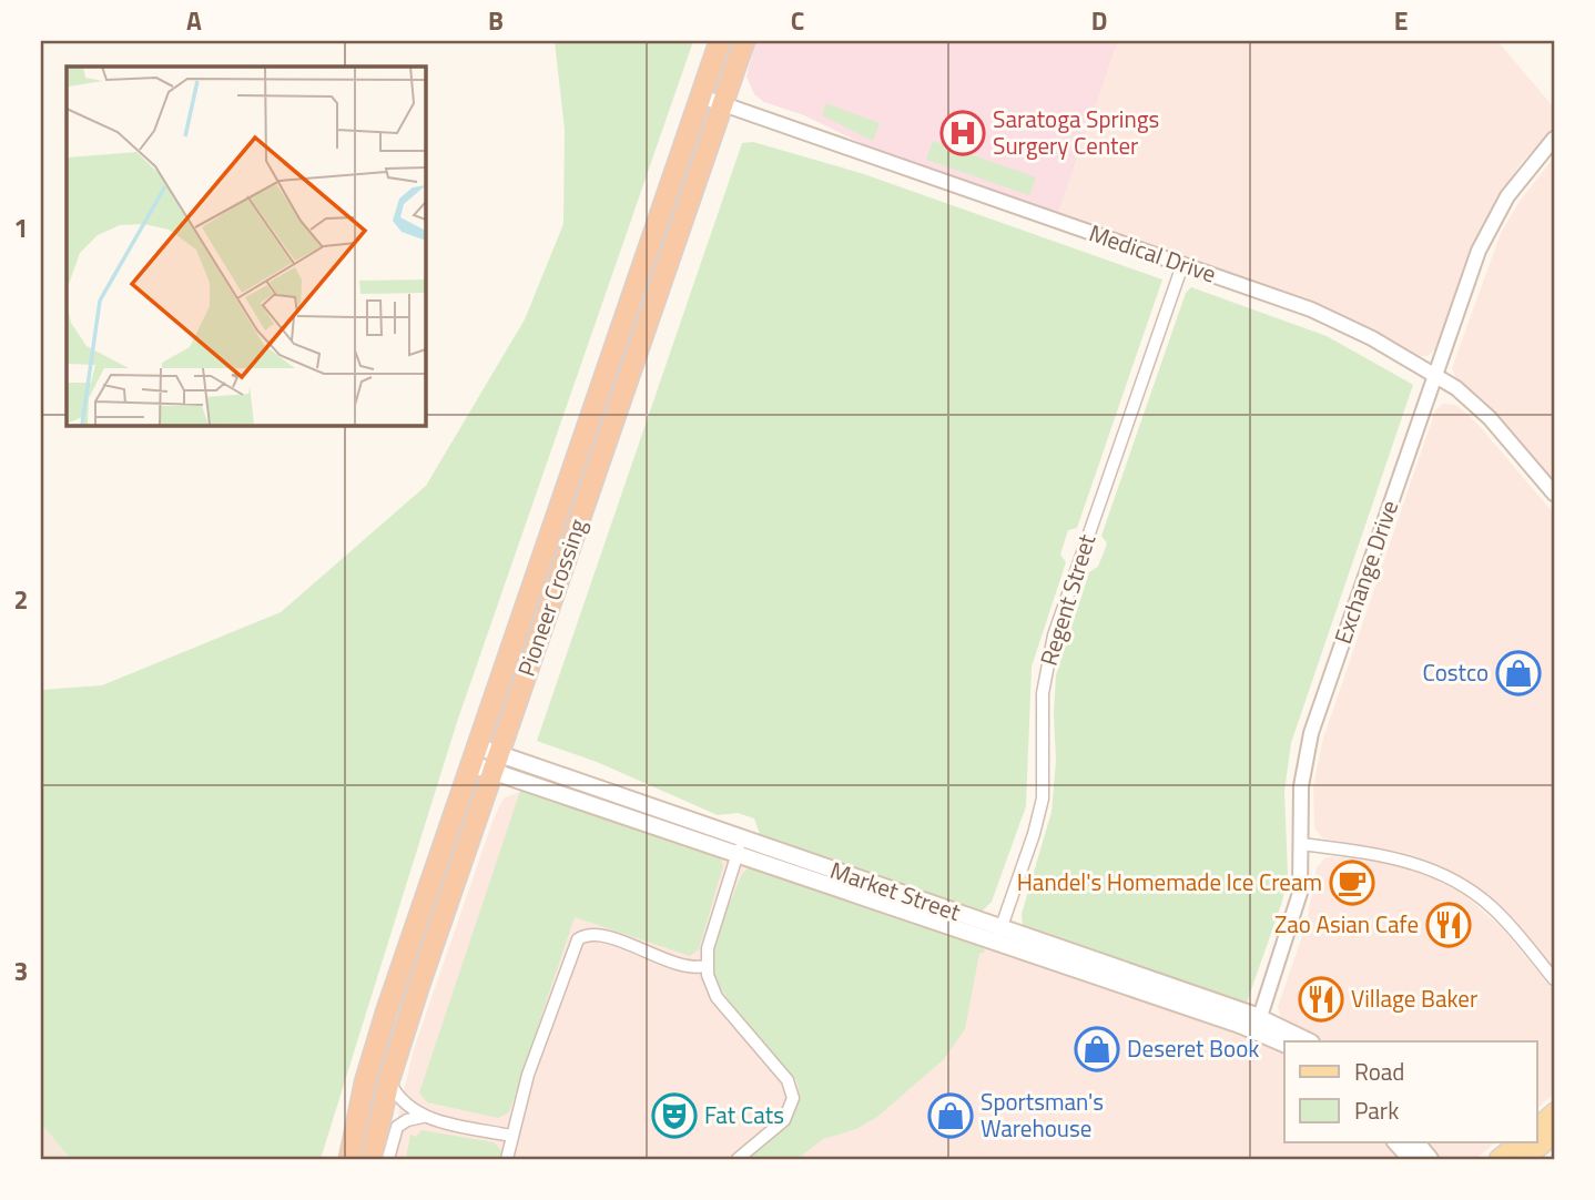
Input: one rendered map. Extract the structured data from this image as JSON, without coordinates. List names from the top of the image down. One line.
{"streets":{"highway":["Pioneer Crossing"],"main road":["Market Street"],"street":["Medical Drive","Exchange Drive","Regent Street"]},"crossings":[["Medical Drive","Exchange Drive"],["Medical Drive","Pioneer Crossing"],["Medical Drive","Regent Street"],["Exchange Drive","Market Street"],["Pioneer Crossing","Market Street"],["Regent Street","Market Street"]],"places":{"hospital":["Saratoga Springs Surgery Center"],"shop":["Costco","Deseret Book","Sportsman's Warehouse"],"cafe":["Handel's Homemade Ice Cream"],"restaurant":["Zao Asian Cafe","Village Baker"],"theatre":["Fat Cats"]},"legend":["Road","Park"],"grid":{"columns":["A","B","C","D","E"],"rows":["1","2","3"]}}
